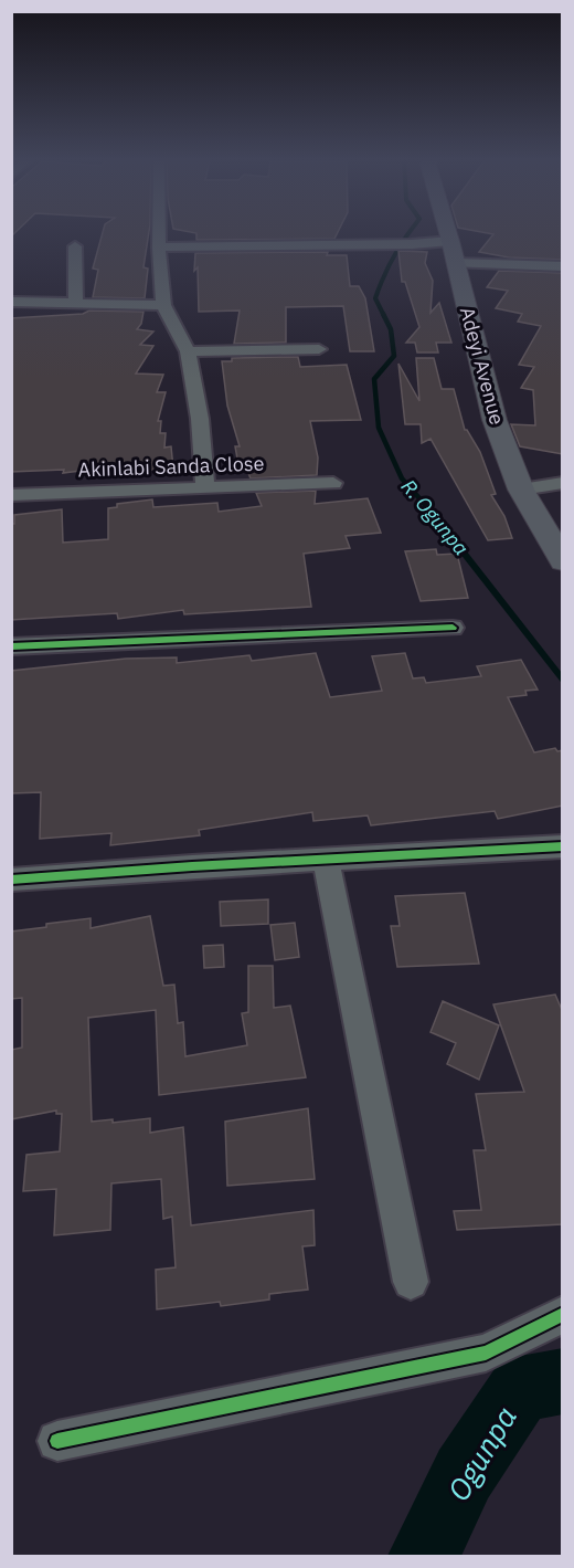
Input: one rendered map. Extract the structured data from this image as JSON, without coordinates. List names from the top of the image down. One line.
{"streets":{"street":["Adeyi Avenue","Akinlabi Sanda Close"]},"water":["R. Ogunpa","Ogunpa"]}
